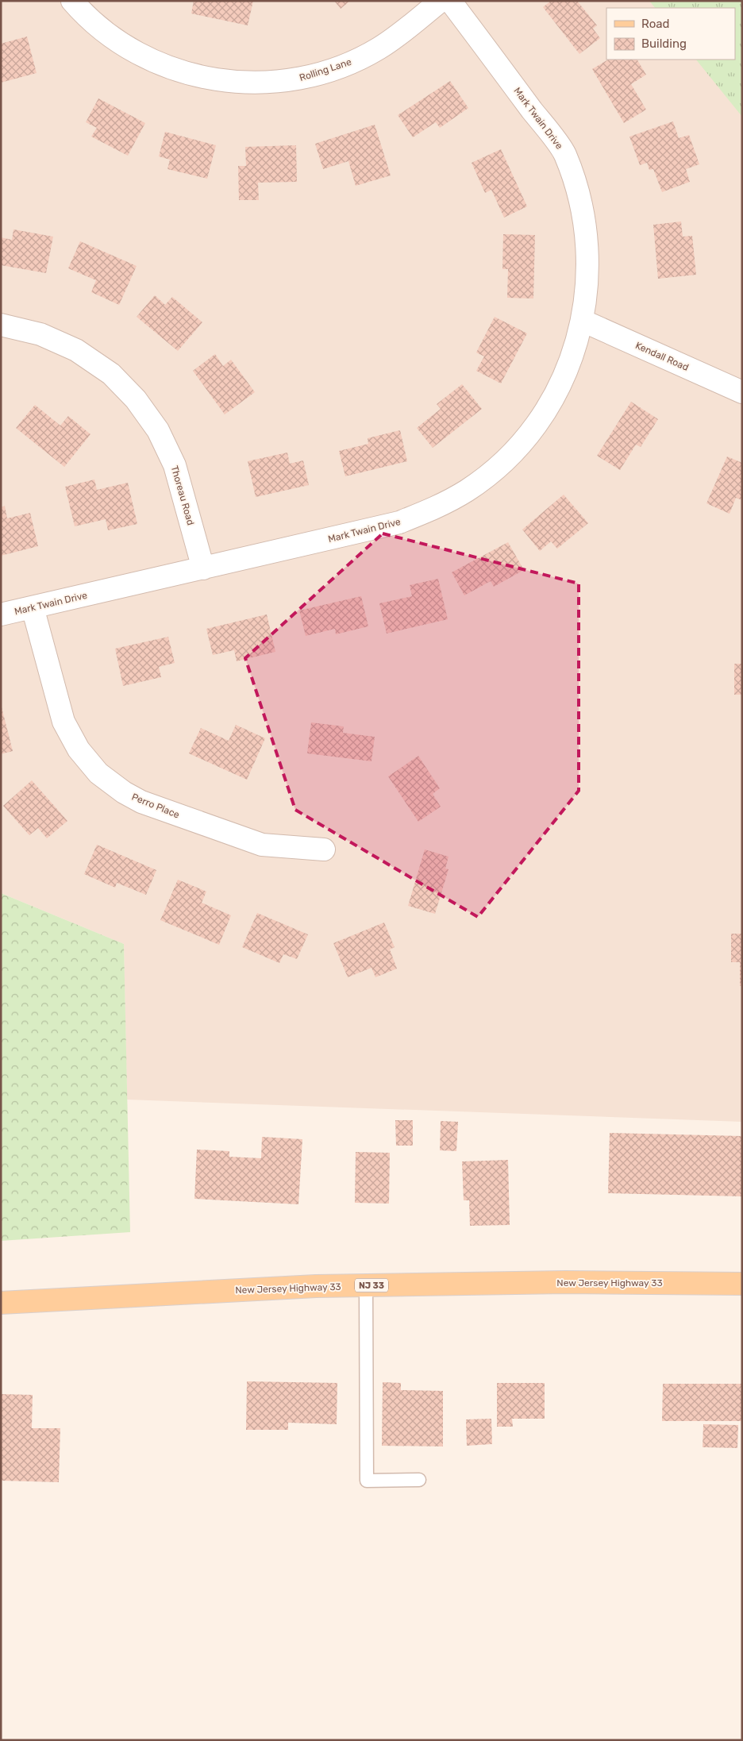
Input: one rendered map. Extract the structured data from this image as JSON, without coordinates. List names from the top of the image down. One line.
{"streets":{"main road":["New Jersey Highway 33","NJ 33"],"street":["Rolling Lane","Mark Twain Drive","Kendall Road","Thoreau Road","Perro Place"]},"crossings":[["Mark Twain Drive","Kendall Road"],["Mark Twain Drive","Thoreau Road"],["Mark Twain Drive","Perro Place"]],"legend":["Road","Building"]}
